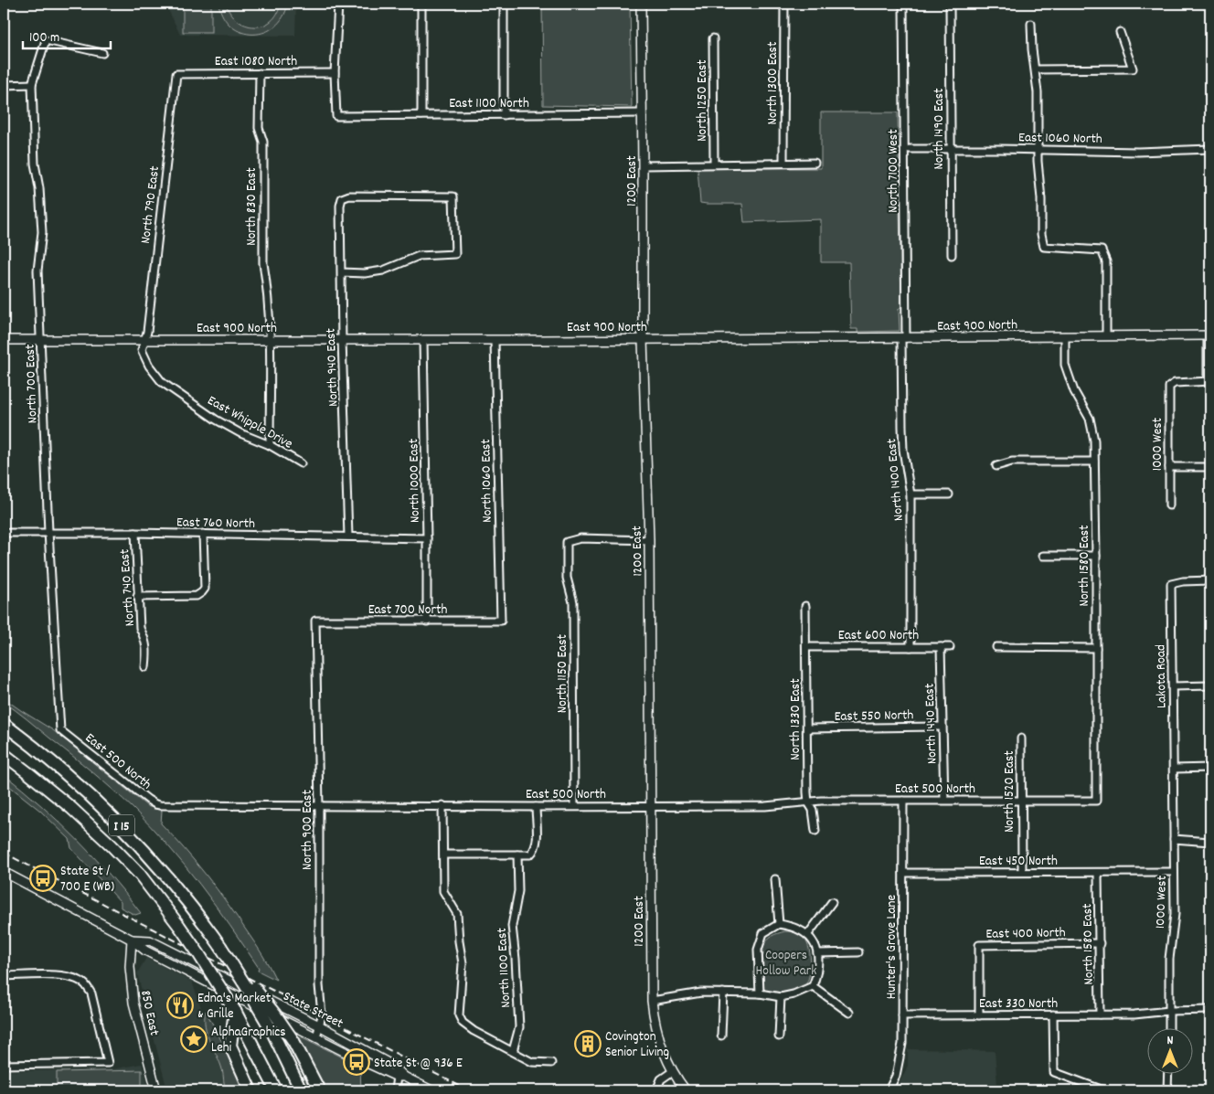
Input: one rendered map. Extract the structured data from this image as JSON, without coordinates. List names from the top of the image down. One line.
{"streets":{"highway":["I 15"],"main road":["1200 East","East 900 North","State Street","850 East"],"street":["East 1080 North","North 1300 East","North 1250 East","East 1100 North","North 1490 East","East 1060 North","North 7100 West","North 790 East","North 830 East","North 940 East","North 700 East","East Whipple Drive","1000 West","North 1400 East","North 1000 East","North 1060 East","East 760 North","North 1580 East","North 740 East","East 700 North","East 600 North","North 1150 East","Lakota Road","East 550 North","North 1330 East","North 1440 East","East 500 North","North 1520 East","North 900 East","East 450 North","East 400 North","Hunter's Grove Lane","North 1100 East","East 330 North"]},"crossings":[["East 1080 North","East 1100 North"],["East 1080 North","North 790 East"],["East 1080 North","North 830 East"],["East 1100 North","1200 East"],["North 1490 East","East 1060 North"],["North 7100 West","East 900 North"],["North 7100 West","North 1400 East"],["1200 East","East 900 North"],["1200 East","North 1150 East"],["1200 East","East 500 North"],["North 790 East","East 900 North"],["North 790 East","East Whipple Drive"],["North 830 East","East 900 North"],["North 830 East","East Whipple Drive"],["East 900 North","North 940 East"],["East 900 North","North 700 East"],["East 900 North","East Whipple Drive"],["East 900 North","North 1400 East"],["East 900 North","North 1000 East"],["East 900 North","North 1060 East"],["East 900 North","North 1580 East"],["North 940 East","East 760 North"],["North 700 East","East 760 North"],["North 700 East","East 500 North"],["1000 West","Lakota Road"],["1000 West","East 450 North"],["1000 West","East 330 North"],["North 1400 East","East 600 North"],["North 1000 East","East 760 North"],["North 1000 East","East 700 North"],["North 1060 East","East 700 North"],["East 760 North","North 740 East"],["North 1580 East","East 500 North"],["North 1580 East","East 450 North"],["North 1580 East","East 400 North"],["North 1580 East","East 330 North"],["East 700 North","North 900 East"],["East 600 North","North 1330 East"],["East 600 North","North 1440 East"],["North 1150 East","East 500 North"],["East 550 North","North 1330 East"],["East 550 North","North 1440 East"],["North 1330 East","East 500 North"],["North 1440 East","East 500 North"],["East 500 North","North 1520 East"],["East 500 North","North 900 East"],["East 500 North","Hunter's Grove Lane"],["North 1520 East","East 450 North"],["North 900 East","State Street"],["East 450 North","Hunter's Grove Lane"],["East 400 North","East 330 North"],["Hunter's Grove Lane","East 330 North"],["State Street","850 East"]],"parks":["Coopers Hollow Park"],"places":{"bus stop":["State St / 700 E (WB)","State St @ 936 E"],"restaurant":["Edna's Market & Grille"],"place":["AlphaGraphics Lehi"],"building":["Covington Senior Living"]},"scale_bar":"100 m","north":"top"}
